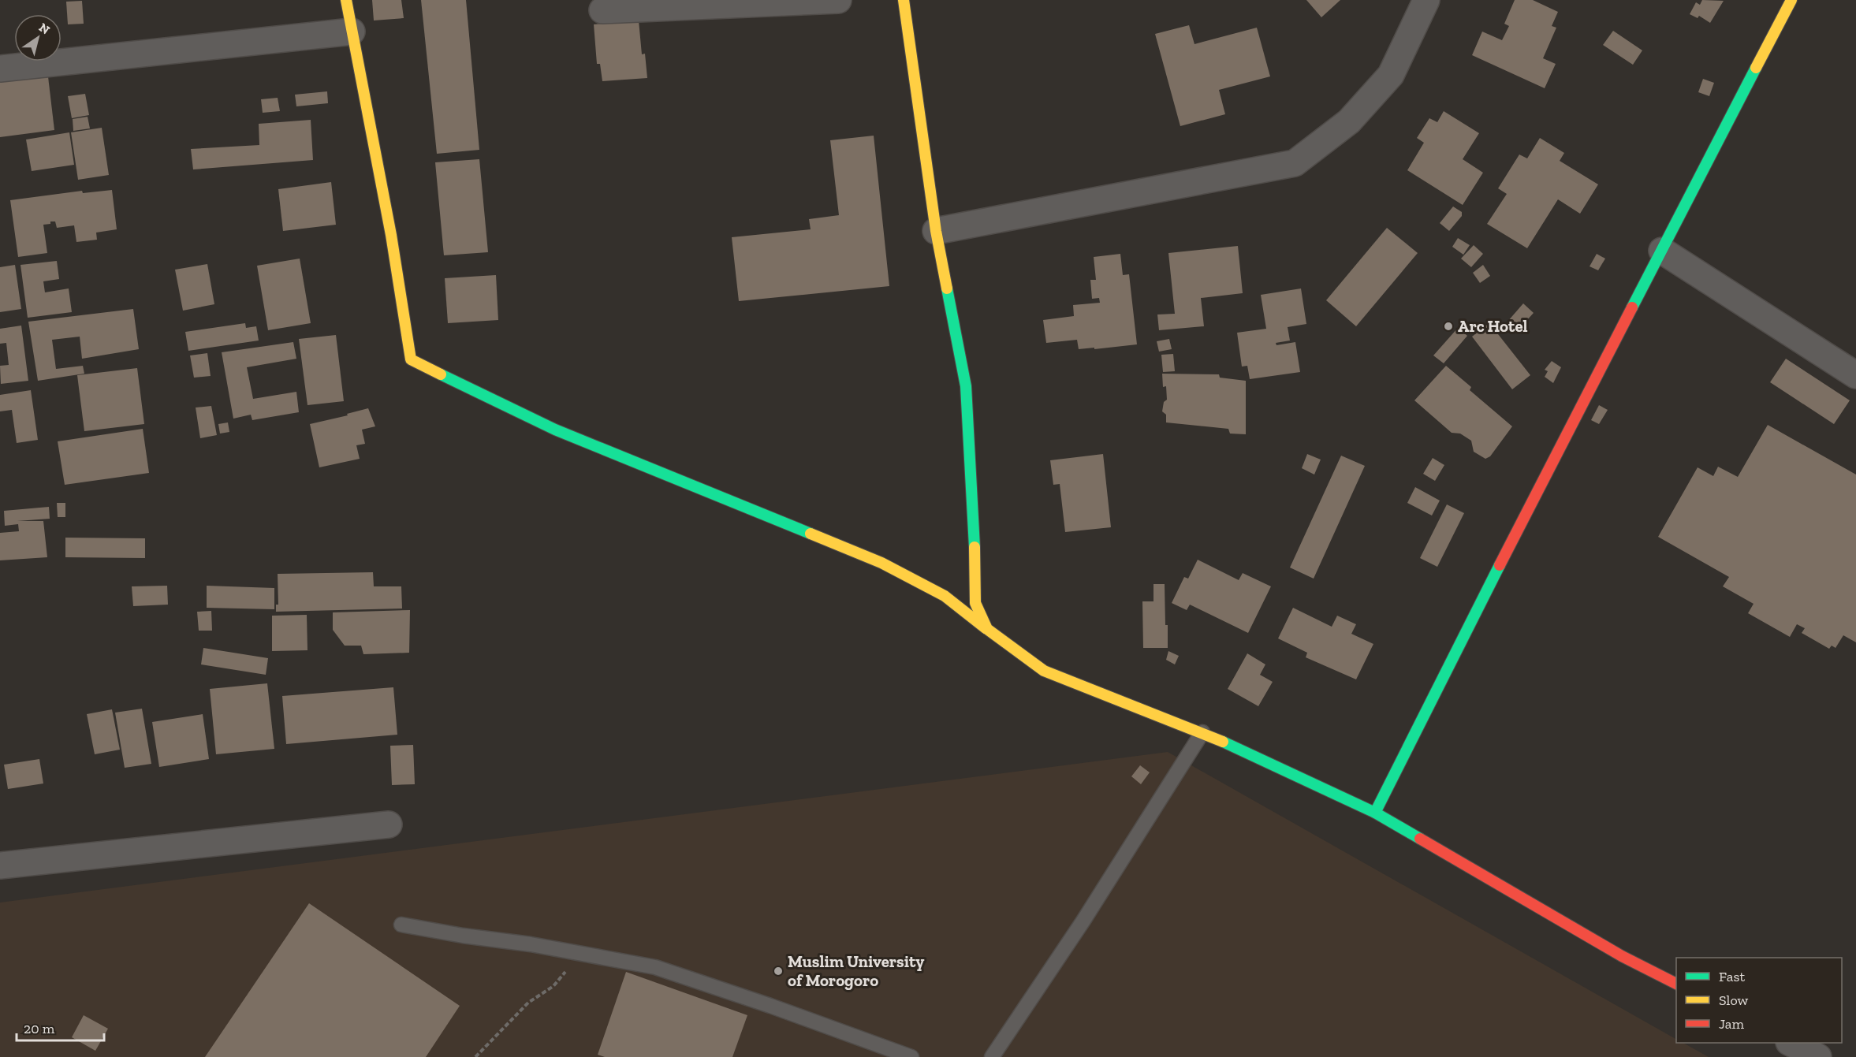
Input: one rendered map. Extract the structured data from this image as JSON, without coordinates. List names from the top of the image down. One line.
{"places":["Arc Hotel","Muslim University of Morogoro"],"legend":["Fast","Slow","Jam"],"scale_bar":"20 m","north":"top right"}
